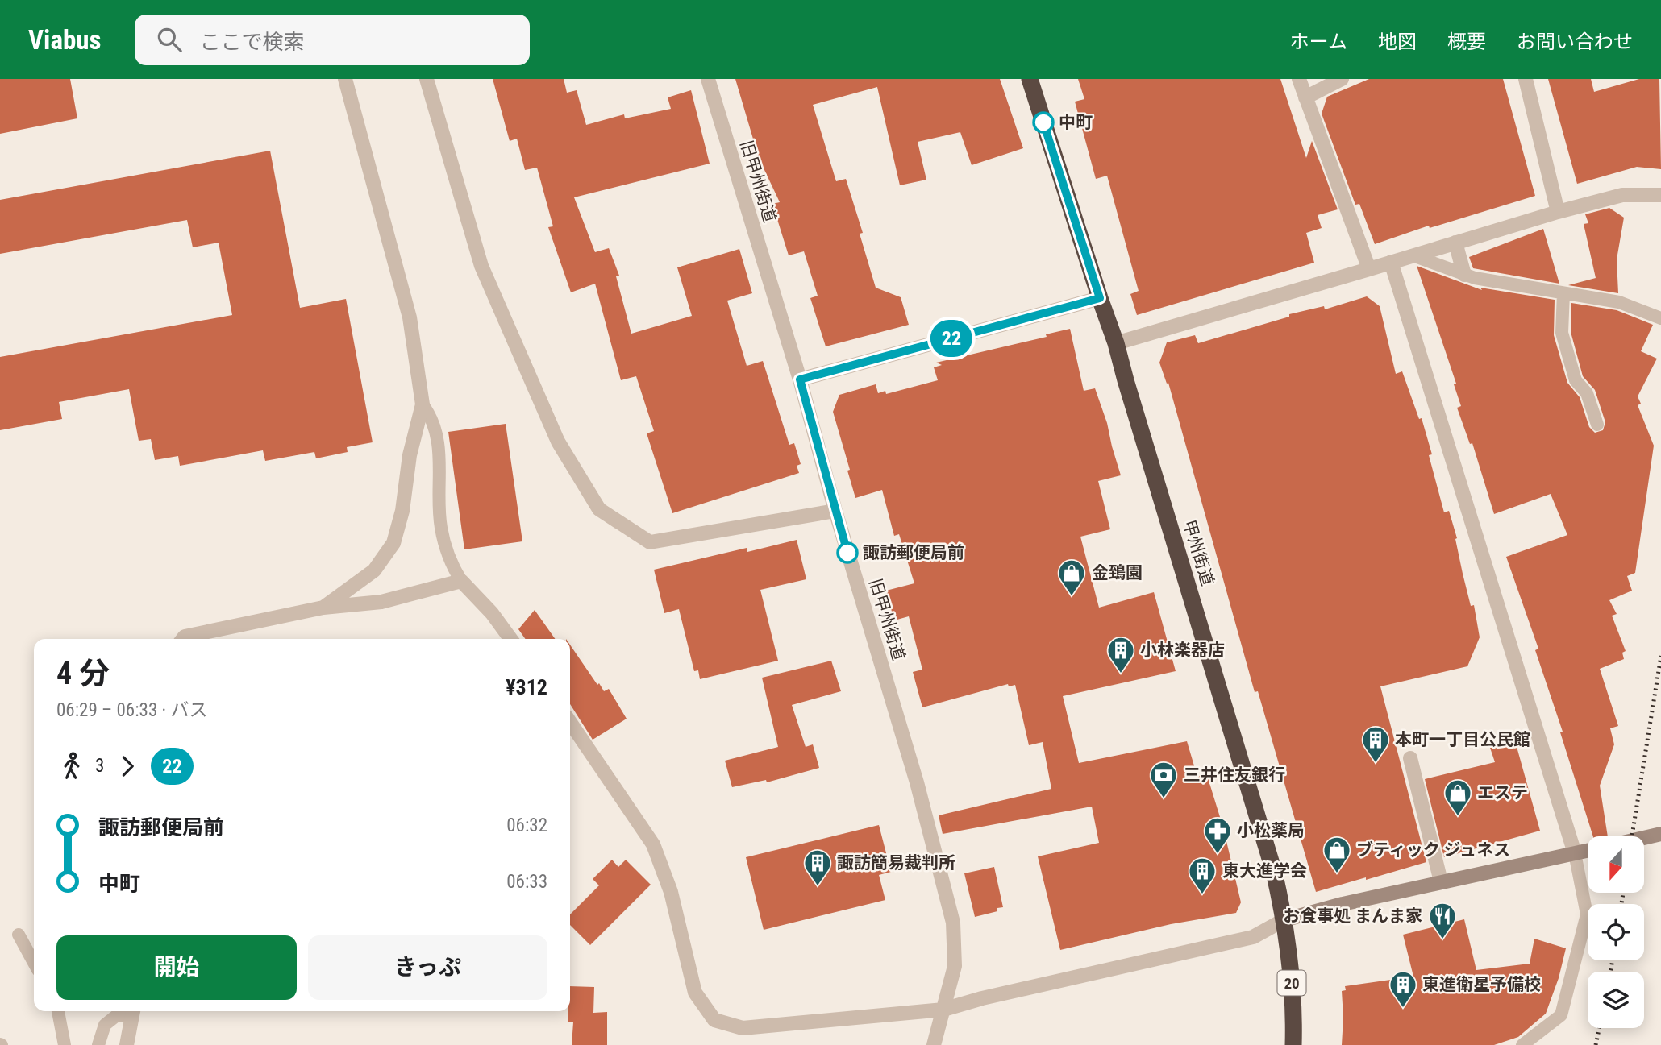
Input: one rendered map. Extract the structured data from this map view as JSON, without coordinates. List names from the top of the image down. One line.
{"streets":{"highway":["甲州街道","20"],"street":["旧甲州街道"]},"places":{"other":["中町","諏訪郵便局前"],"shop":["金鵄園","エステ","ブティック ジュネス"],"building":["小林楽器店","本町一丁目公民館","諏訪簡易裁判所","東大進学会","東進衛星予備校"],"bank":["三井住友銀行"],"pharmacy":["小松薬局"],"restaurant":["お食事処 まんま家"]},"lines":["bus line 22"],"north":"bottom","page":{"header":"Viabus","search":"ここで検索","nav":["ホーム","地図","概要","お問い合わせ"],"on_map":"22","heading":["4 分","06:29 – 06:33 · バス","¥312"],"legs":["3","22"],"list":[{"name":"諏訪郵便局前","value":"06:32"},{"name":"中町","value":"06:33"}],"buttons":["開始","きっぷ"]}}
